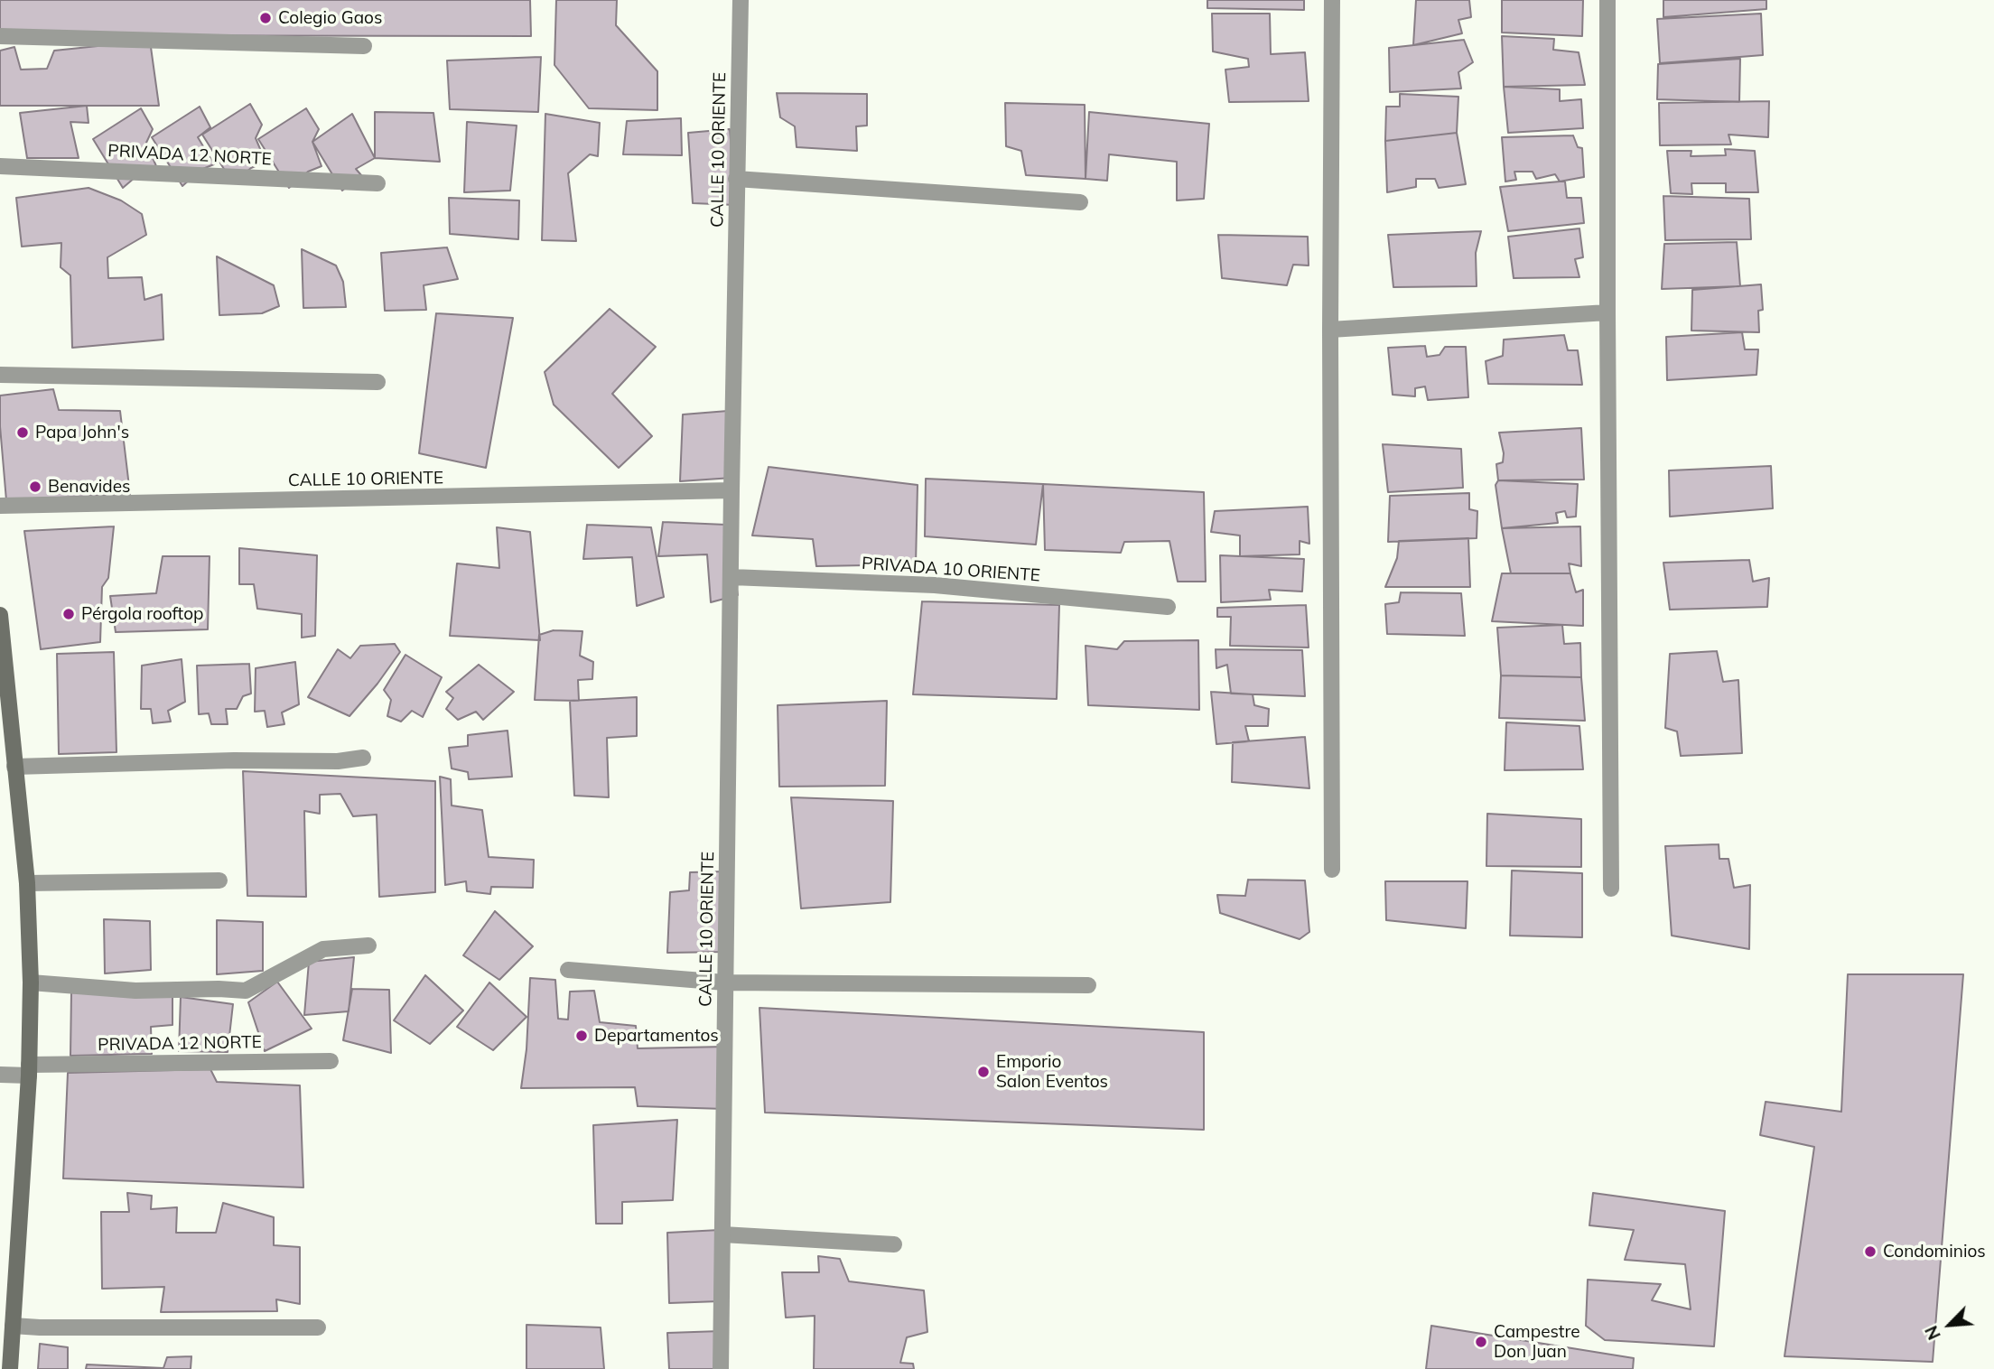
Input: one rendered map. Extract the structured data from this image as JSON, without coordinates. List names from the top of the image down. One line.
{"streets":{"street":["CALLE 10 ORIENTE","PRIVADA 12 NORTE","PRIVADA 10 ORIENTE"]},"crossings":[["CALLE 10 ORIENTE","PRIVADA 10 ORIENTE"]],"places":["Colegio Gaos","Papa John's","Benavides","Pérgola rooftop","Departamentos","Emporio Salon Eventos","Condominios","Campestre Don Juan"],"north":"bottom left"}
